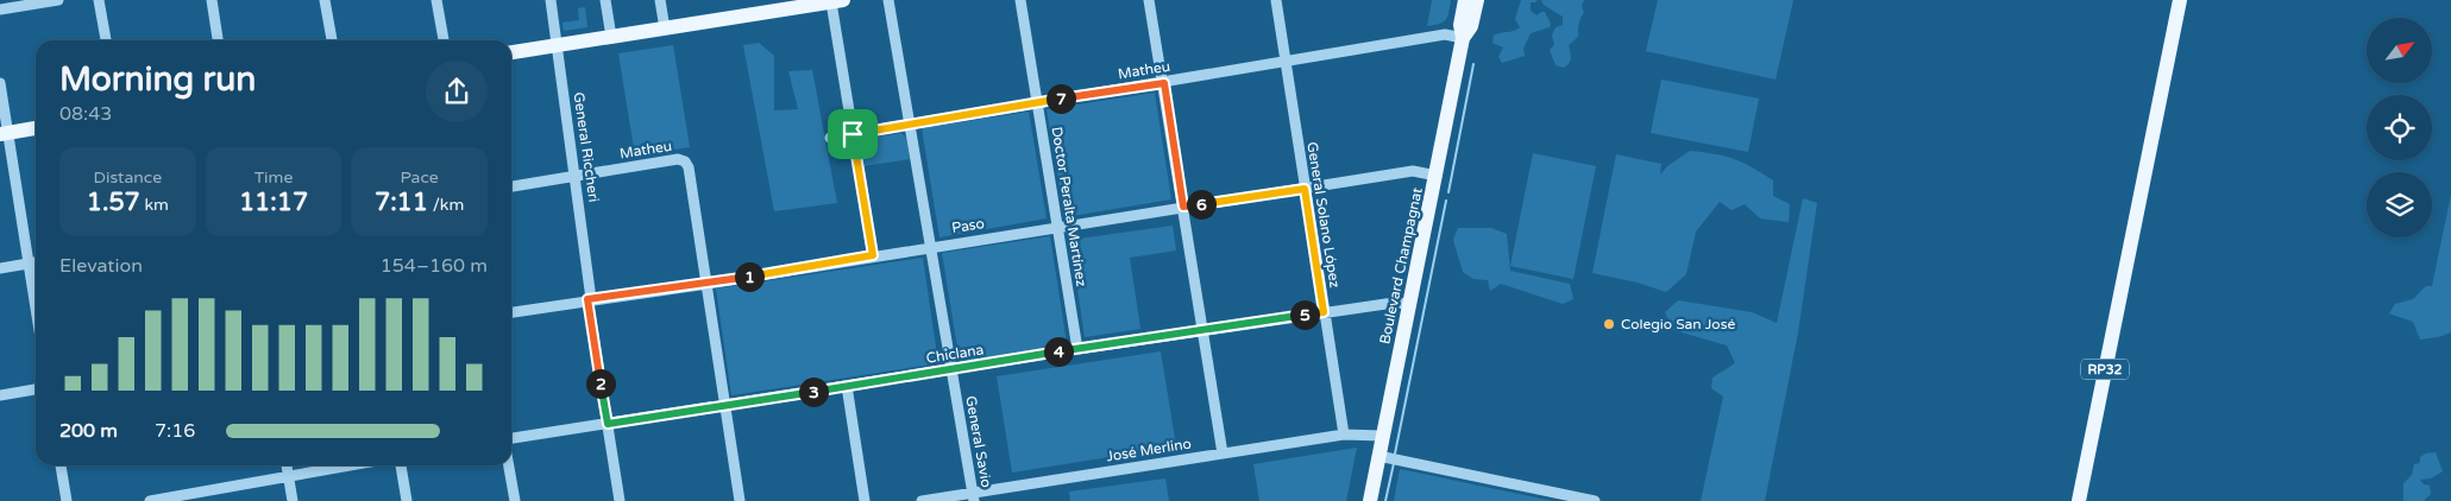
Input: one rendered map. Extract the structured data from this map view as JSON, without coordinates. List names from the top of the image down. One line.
{"streets":{"main road":["Boulevard Champagnat","RP32"],"street":["Matheu","General Riccheri","Doctor Peralta Martínez","General Solano López","Paso","Chiclana","General Savio","José Merlino"]},"crossings":[["Matheu","General Riccheri"],["Matheu","Doctor Peralta Martínez"],["Matheu","General Solano López"],["Matheu","Paso"],["Matheu","Boulevard Champagnat"],["Matheu","General Savio"],["General Riccheri","Paso"],["General Riccheri","Chiclana"],["Doctor Peralta Martínez","Paso"],["Doctor Peralta Martínez","Chiclana"],["General Solano López","Paso"],["General Solano López","Chiclana"],["General Solano López","José Merlino"],["Paso","Boulevard Champagnat"],["Paso","General Savio"],["Boulevard Champagnat","Chiclana"],["Boulevard Champagnat","José Merlino"],["Chiclana","General Savio"],["General Savio","José Merlino"]],"places":["Colegio San José"],"north":"top right","page":{"heading":["Morning run","08:43"],"pins":["7","6","1","5","4","2","3"],"stats":[["Distance","1.57 km"],["Time","11:17"],["Pace","7:11 /km"]],"chart":["Elevation","154–160 m"],"list":[{"name":"200 m","note":"7:16"}]}}
